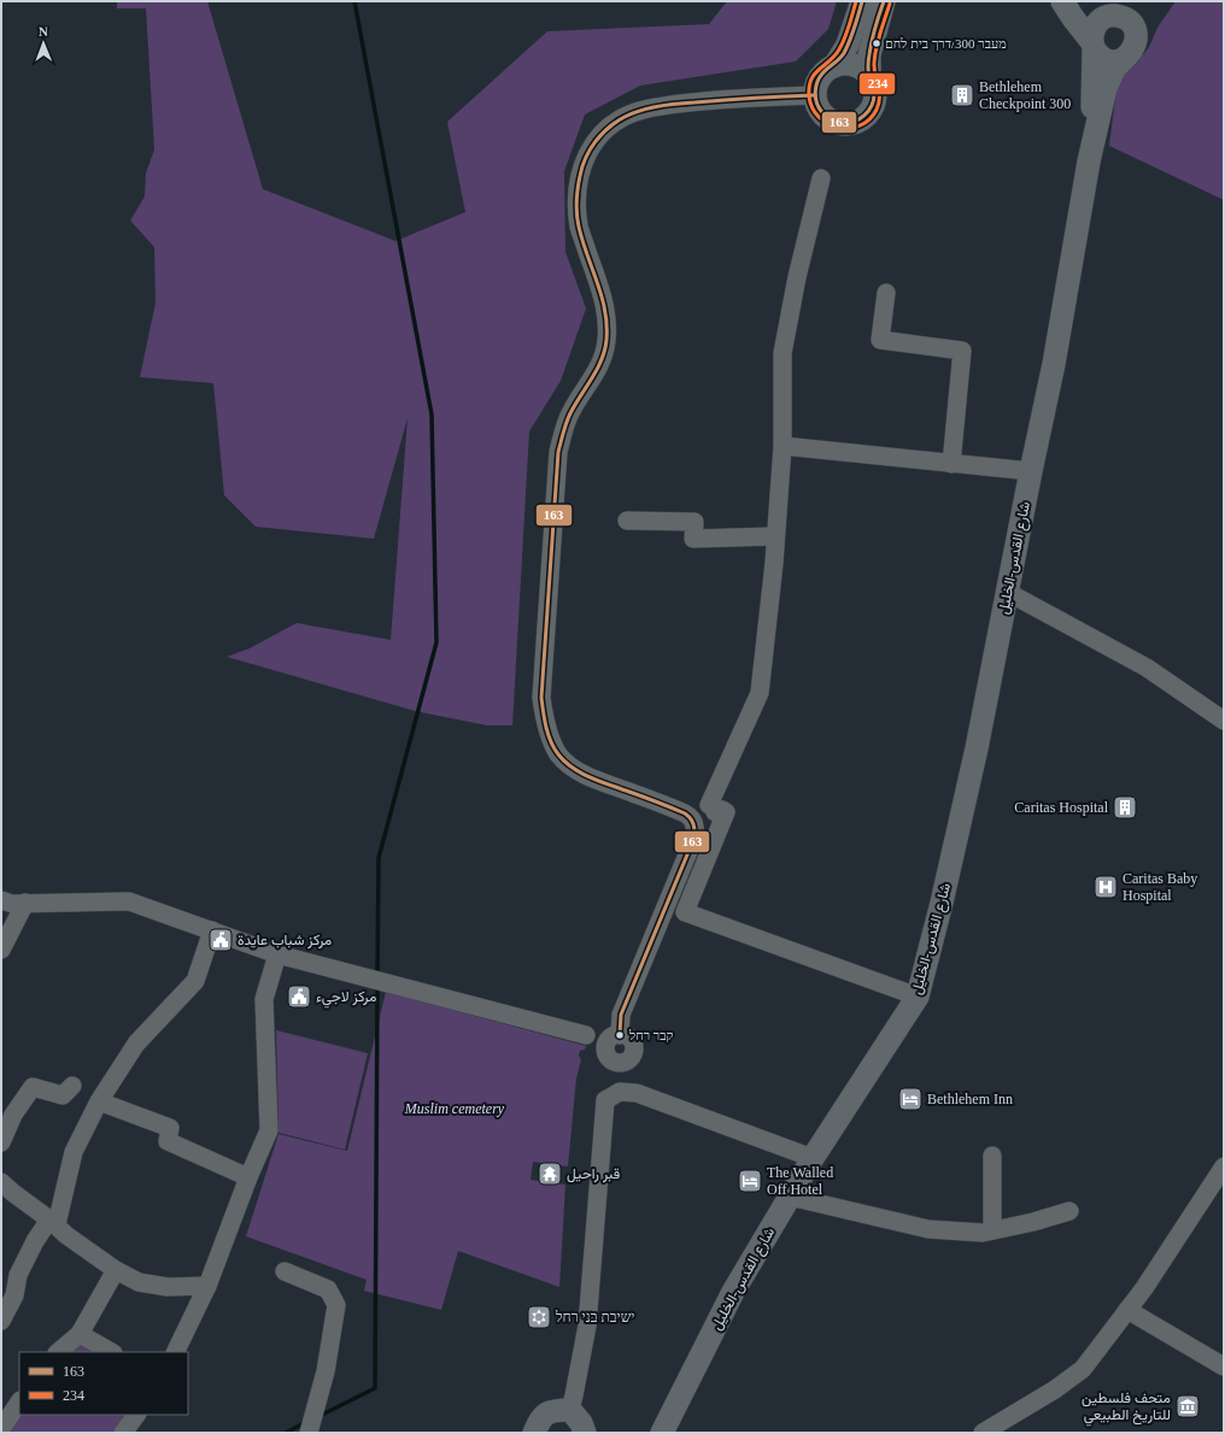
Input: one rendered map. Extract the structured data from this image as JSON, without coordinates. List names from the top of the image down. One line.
{"streets":{"main road":["شارع القدس-الخليل"]},"parks":["Muslim cemetery"],"places":{"other":["מעבר 300/דרך בית לחם","קבר רחל"],"building":["Bethlehem Checkpoint 300","Caritas Hospital"],"hospital":["Caritas Baby Hospital"],"public building":["مركز شباب عايدة","مركز لاجيء"],"hotel":["Bethlehem Inn","The Walled Off Hotel"],"temple":["قبر راحيل"],"synagogue":["ישיבת בני רחל"],"museum":["متحف فلسطين للتاريخ الطبيعي"]},"lines":["transit line 163","transit line 234"],"legend":["163","234"],"north":"top"}
